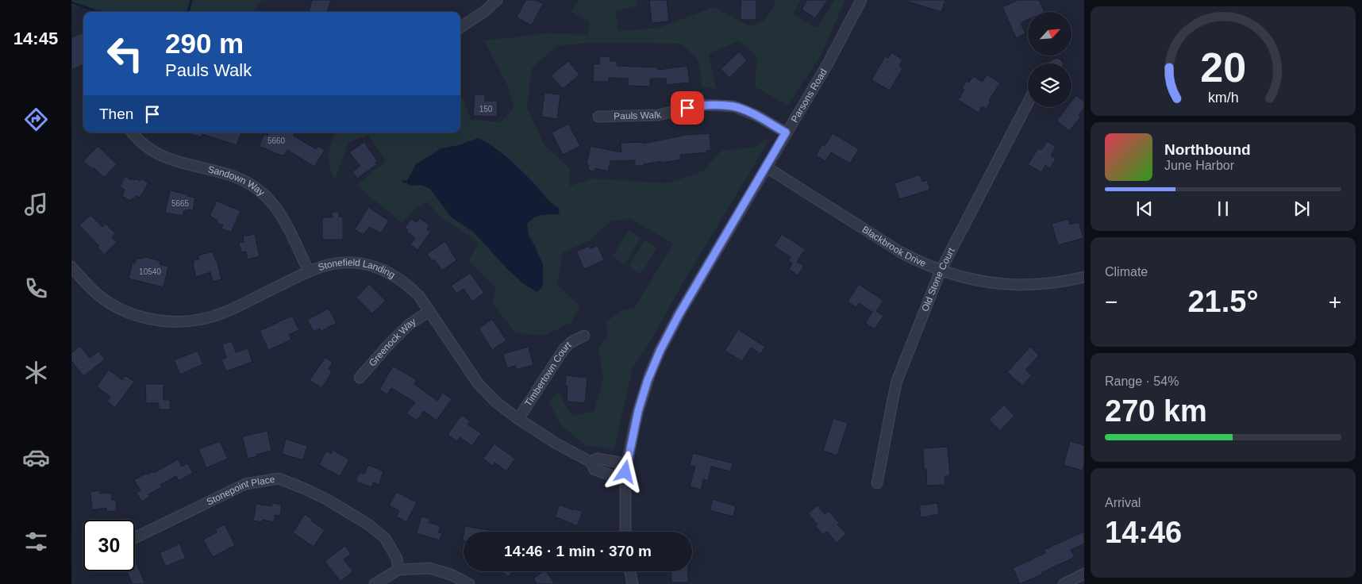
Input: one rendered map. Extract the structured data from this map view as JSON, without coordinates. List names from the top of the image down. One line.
{"streets":{"street":["Parsons Road","Pauls Walk","Sandown Way","Blackbrook Drive","Stonefield Landing","Old Stone Court","Greenock Way","Timbertown Court","Stonepoint Place"]},"crossings":[["Parsons Road","Pauls Walk"],["Parsons Road","Blackbrook Drive"],["Parsons Road","Stonefield Landing"],["Sandown Way","Stonefield Landing"],["Blackbrook Drive","Old Stone Court"],["Stonefield Landing","Greenock Way"],["Stonefield Landing","Timbertown Court"]],"house_numbers":["150","5660","5665","10540"],"north":"top right","page":{"tabs":"14:45","turn":["290 m","Pauls Walk"],"then":"Then","song":["Northbound","June Harbor"],"tile":["Climate",["Range · 54%","270 km"],["Arrival","14:46"]],"heat":["−","21.5°","+"],"limit":"30","trip":"14:46 · 1 min · 370 m","gauge":["20","km/h"]}}
